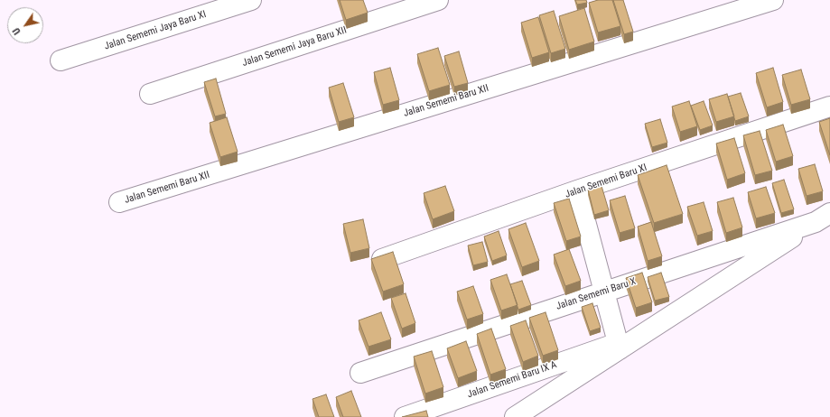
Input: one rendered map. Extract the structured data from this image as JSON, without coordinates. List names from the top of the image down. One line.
{"streets":{"street":["Jalan Sememi Jaya Baru XI","Jalan Sememi Jaya Baru XII","Jalan Sememi Baru XII","Jalan Sememi Baru XI","Jalan Sememi Baru X","Jalan Sememi Baru IX A"]},"north":"bottom left"}
